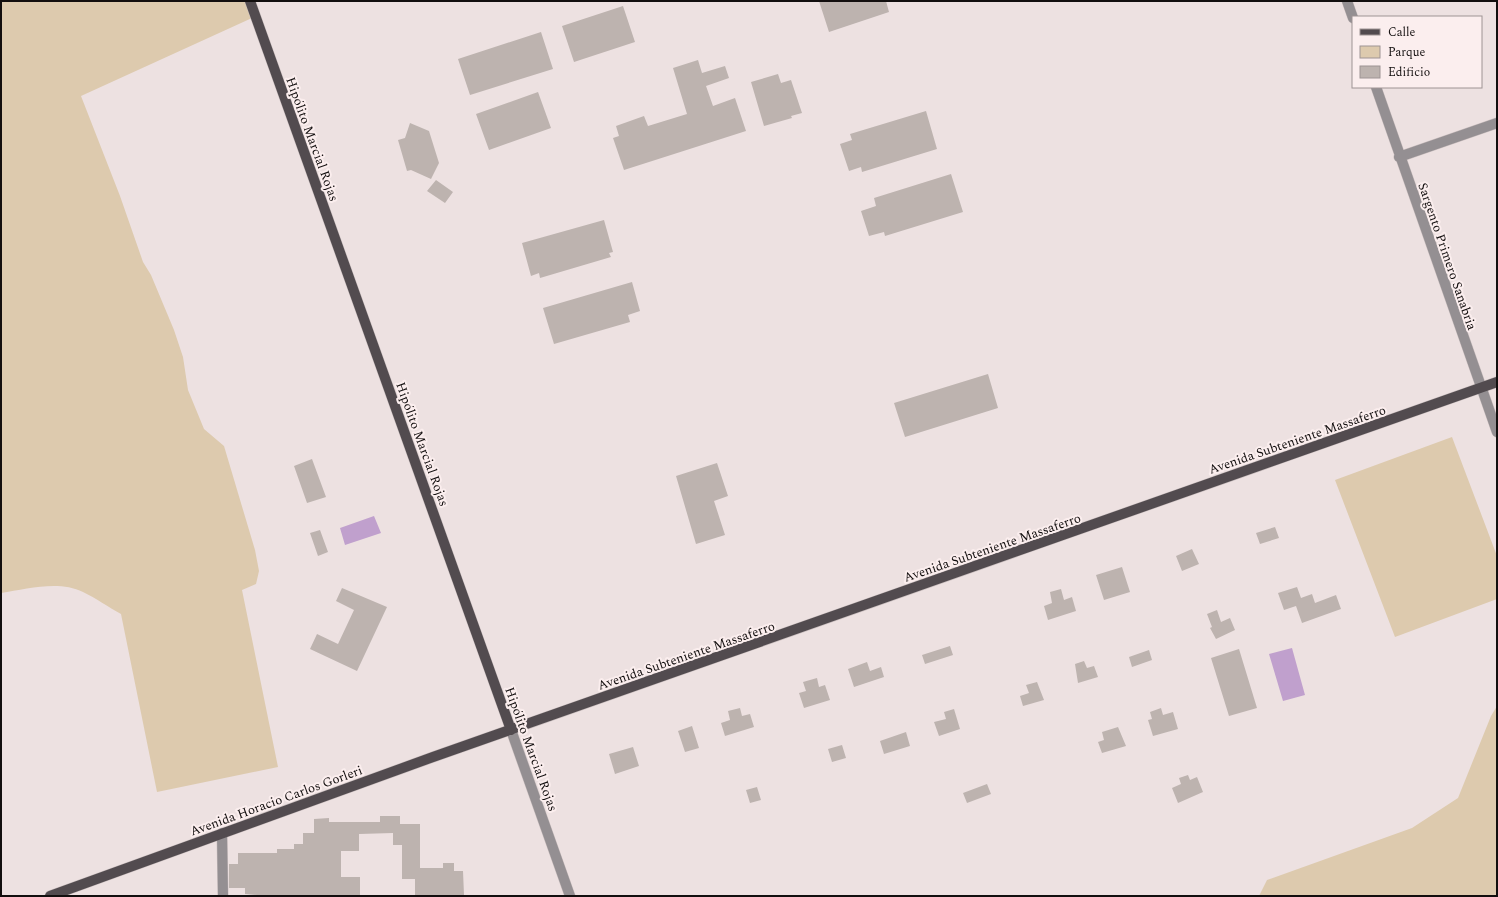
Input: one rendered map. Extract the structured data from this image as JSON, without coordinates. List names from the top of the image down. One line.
{"streets":{"main road":["Hipólito Marcial Rojas","Avenida Subteniente Massaferro","Avenida Horacio Carlos Gorleri"],"street":["Sargento Primero Sanabria"]},"crossings":[["Hipólito Marcial Rojas","Avenida Subteniente Massaferro"],["Hipólito Marcial Rojas","Avenida Horacio Carlos Gorleri"],["Sargento Primero Sanabria","Avenida Subteniente Massaferro"],["Avenida Subteniente Massaferro","Avenida Horacio Carlos Gorleri"]],"legend":["Calle","Parque","Edificio"]}
